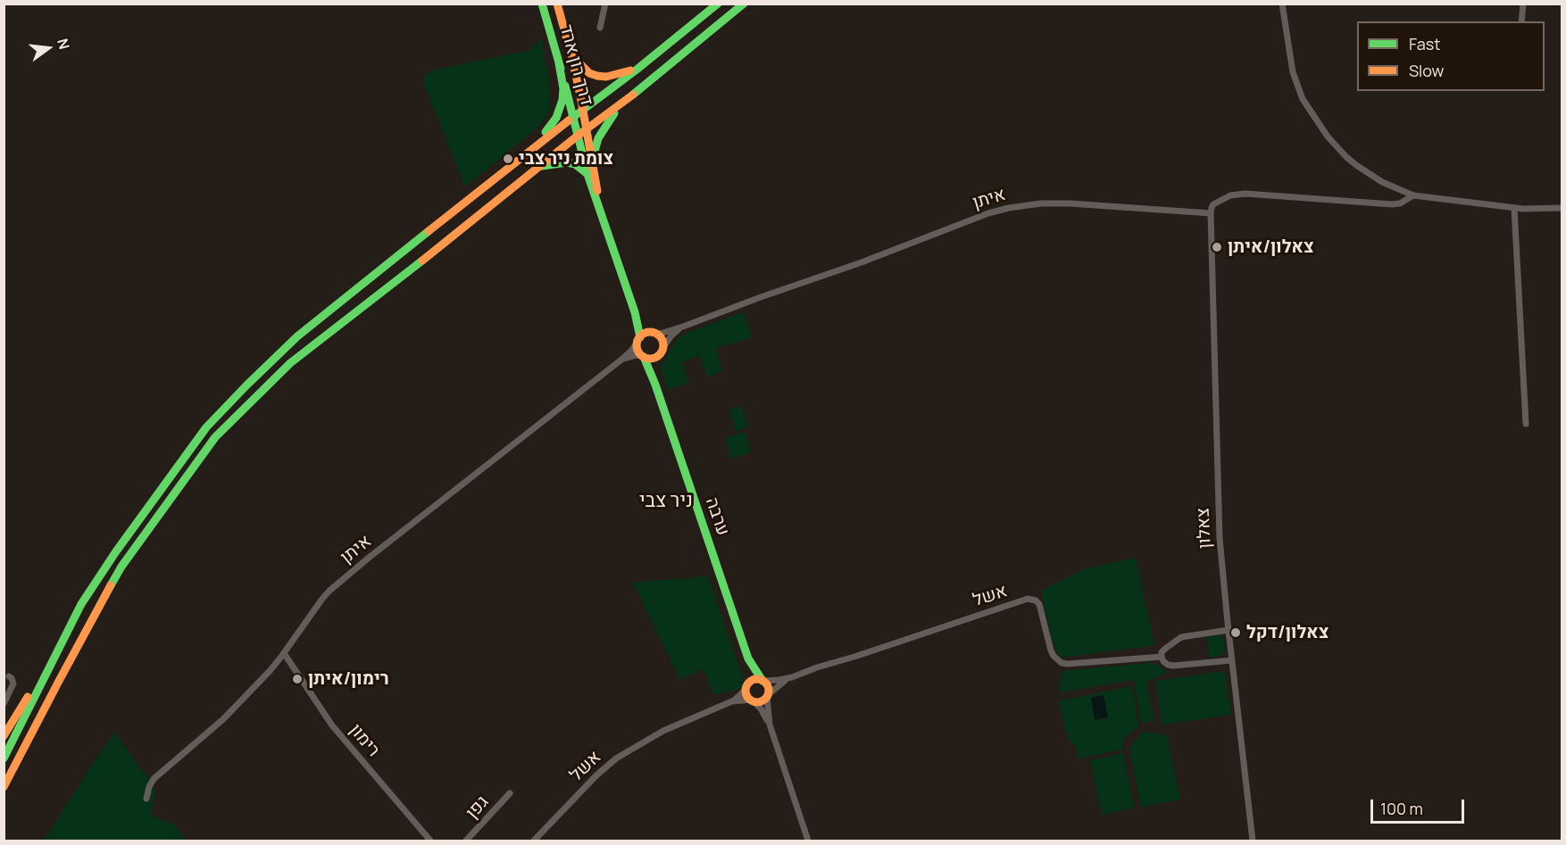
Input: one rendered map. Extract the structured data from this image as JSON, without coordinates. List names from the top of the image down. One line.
{"streets":{"main road":["דרך רון ארד","ערבה"],"street":["איתן","צאלון","אשל","רימון","גפן"]},"crossings":[["איתן","ערבה"],["איתן","צאלון"],["איתן","רימון"],["ערבה","אשל"],["צאלון","אשל"]],"districts":["ניר צבי"],"places":["צומת ניר צבי","צאלון/איתן","צאלון/דקל","רימון/איתן"],"legend":["Fast","Slow"],"scale_bar":"100 m","north":"right"}
